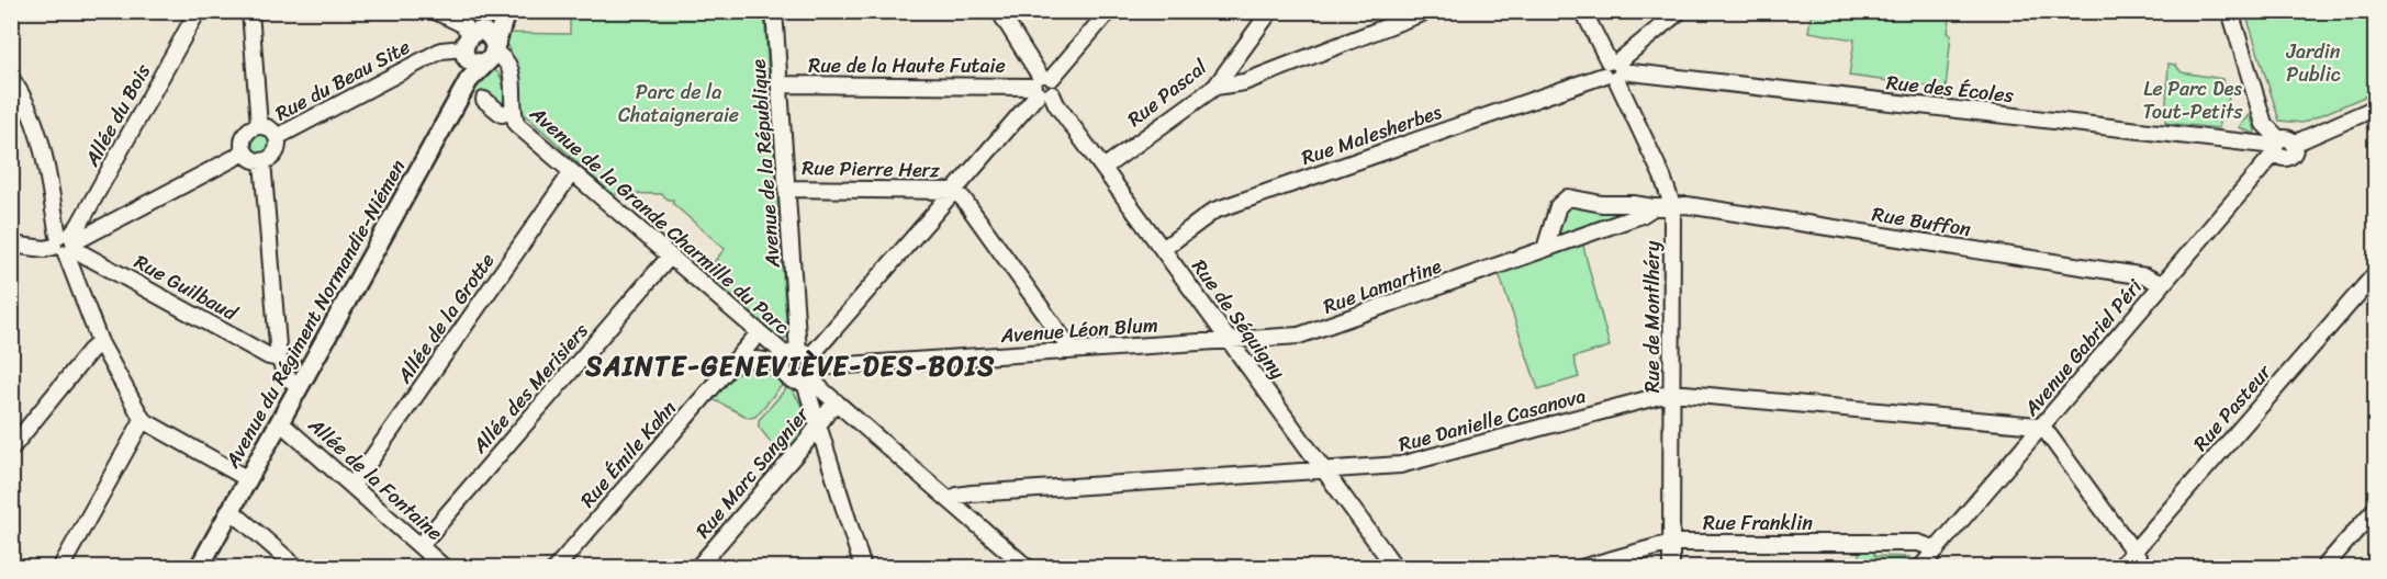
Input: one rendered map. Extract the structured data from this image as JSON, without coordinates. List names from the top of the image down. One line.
{"streets":{"main road":["Avenue du Régiment Normandie-Niémen"],"street":["Rue de la Haute Futaie","Rue du Beau Site","Rue des Écoles","Rue Pascal","Allée du Bois","Rue Malesherbes","Avenue de la République","Rue Pierre Herz","Avenue de la Grande Charmille du Parc","Rue Buffon","Rue Lamartine","Rue Guilbaud","Rue de Montlhéry","Allée de la Grotte","Rue de Séquigny","Avenue Léon Blum","Avenue Gabriel Péri","Allée des Merisiers","Rue Pasteur","Rue Danielle Casanova","Rue Émile Kahn","Rue Marc Sangnier","Allée de la Fontaine","Rue Franklin"]},"crossings":[["Rue de la Haute Futaie","Avenue de la République"],["Rue de la Haute Futaie","Rue de Séquigny"],["Rue du Beau Site","Avenue de la Grande Charmille du Parc"],["Rue du Beau Site","Avenue du Régiment Normandie-Niémen"],["Rue des Écoles","Rue Malesherbes"],["Rue des Écoles","Rue de Montlhéry"],["Rue des Écoles","Avenue Gabriel Péri"],["Rue Pascal","Rue de Séquigny"],["Allée du Bois","Rue Guilbaud"],["Rue Malesherbes","Rue de Montlhéry"],["Rue Malesherbes","Rue de Séquigny"],["Avenue de la République","Rue Pierre Herz"],["Avenue de la République","Avenue de la Grande Charmille du Parc"],["Avenue de la République","Avenue Léon Blum"],["Avenue de la République","Rue Marc Sangnier"],["Rue Pierre Herz","Avenue Léon Blum"],["Avenue de la Grande Charmille du Parc","Avenue du Régiment Normandie-Niémen"],["Avenue de la Grande Charmille du Parc","Allée de la Grotte"],["Avenue de la Grande Charmille du Parc","Avenue Léon Blum"],["Avenue de la Grande Charmille du Parc","Allée des Merisiers"],["Avenue de la Grande Charmille du Parc","Rue Danielle Casanova"],["Avenue de la Grande Charmille du Parc","Rue Émile Kahn"],["Avenue de la Grande Charmille du Parc","Rue Marc Sangnier"],["Rue Buffon","Rue Lamartine"],["Rue Buffon","Rue de Montlhéry"],["Rue Buffon","Avenue Gabriel Péri"],["Rue Lamartine","Rue de Montlhéry"],["Rue Lamartine","Rue de Séquigny"],["Rue Lamartine","Avenue Léon Blum"],["Avenue du Régiment Normandie-Niémen","Allée de la Fontaine"],["Rue de Montlhéry","Rue Danielle Casanova"],["Rue de Montlhéry","Rue Franklin"],["Allée de la Grotte","Allée de la Fontaine"],["Rue de Séquigny","Avenue Léon Blum"],["Rue de Séquigny","Rue Danielle Casanova"],["Avenue Gabriel Péri","Rue Danielle Casanova"],["Avenue Gabriel Péri","Rue Franklin"],["Allée des Merisiers","Allée de la Fontaine"]],"districts":["SAINTE-GENEVIÈVE-DES-BOIS"],"parks":["Jardin Public","Le Parc Des Tout-Petits","Parc de la Chataigneraie"]}
